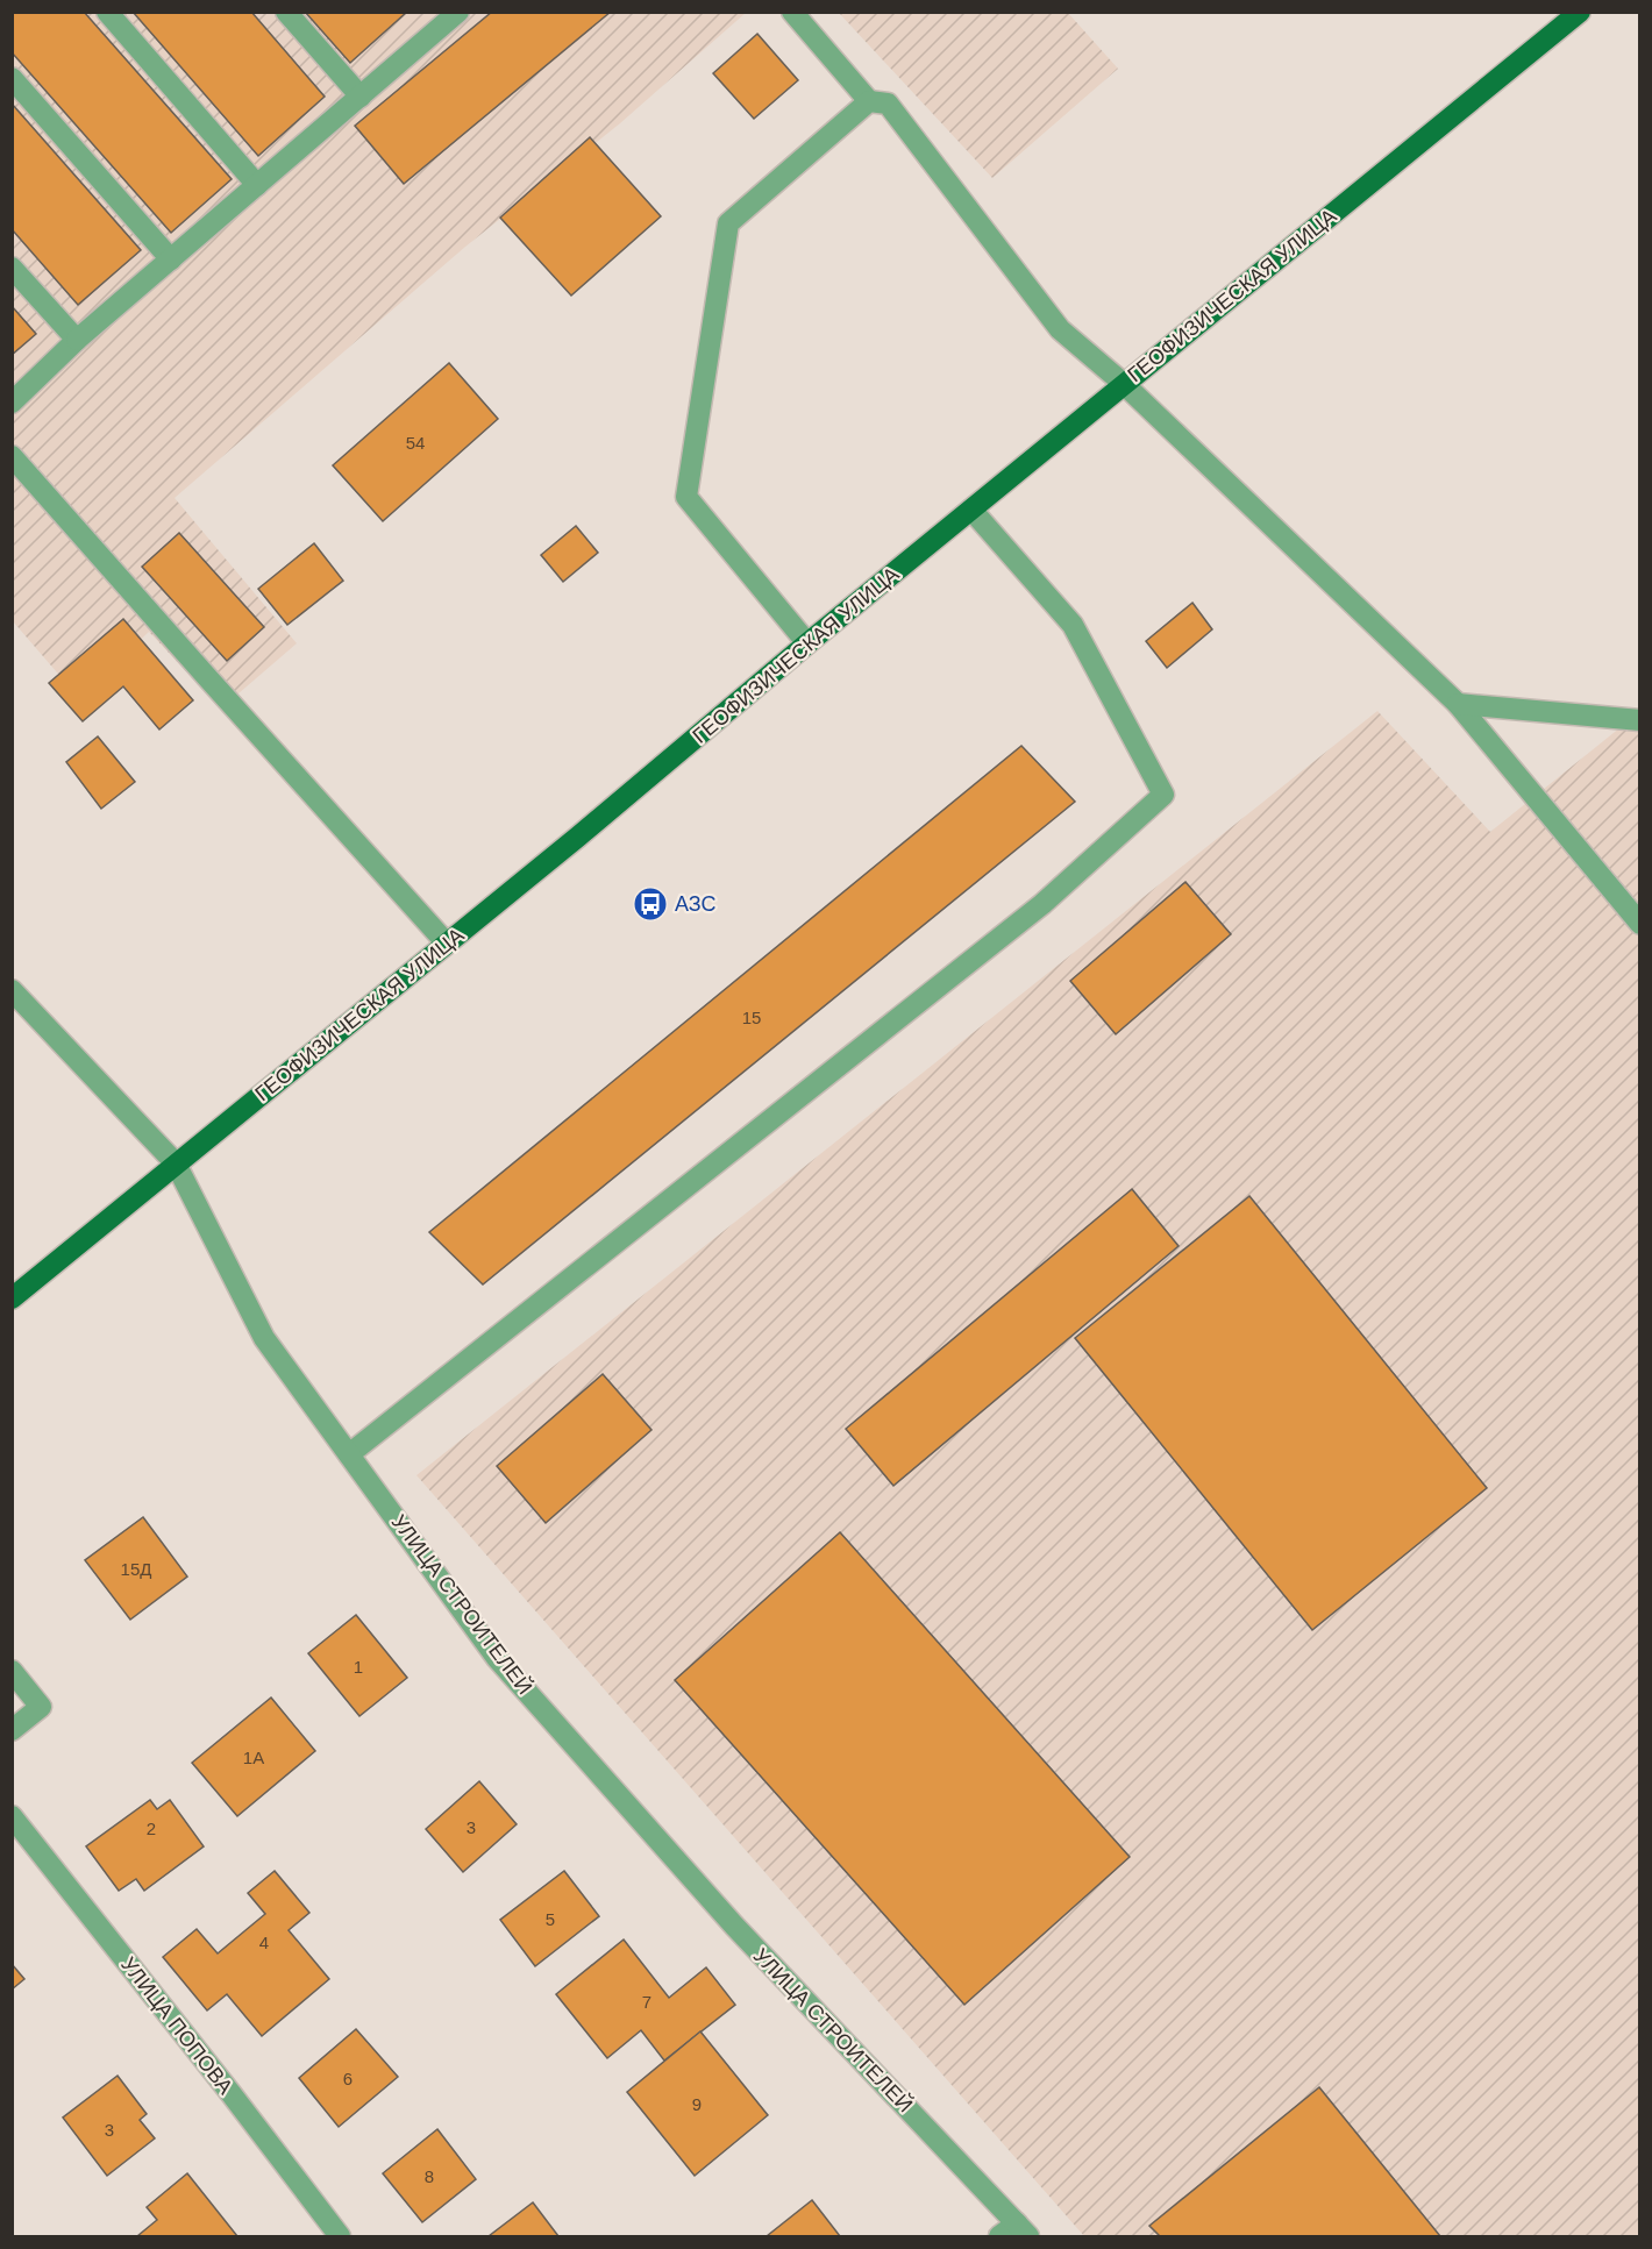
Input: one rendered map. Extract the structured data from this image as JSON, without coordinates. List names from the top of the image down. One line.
{"streets":{"main road":["ГЕОФИЗИЧЕСКАЯ УЛИЦА"],"street":["УЛИЦА СТРОИТЕЛЕЙ","УЛИЦА ПОПОВА"]},"crossings":[["ГЕОФИЗИЧЕСКАЯ УЛИЦА","УЛИЦА СТРОИТЕЛЕЙ"]],"places":{"bus stop":["АЗС"]},"house_numbers":["54","15","15Д","1","1А","3","2","5","4","7","6","9","3","8"]}
